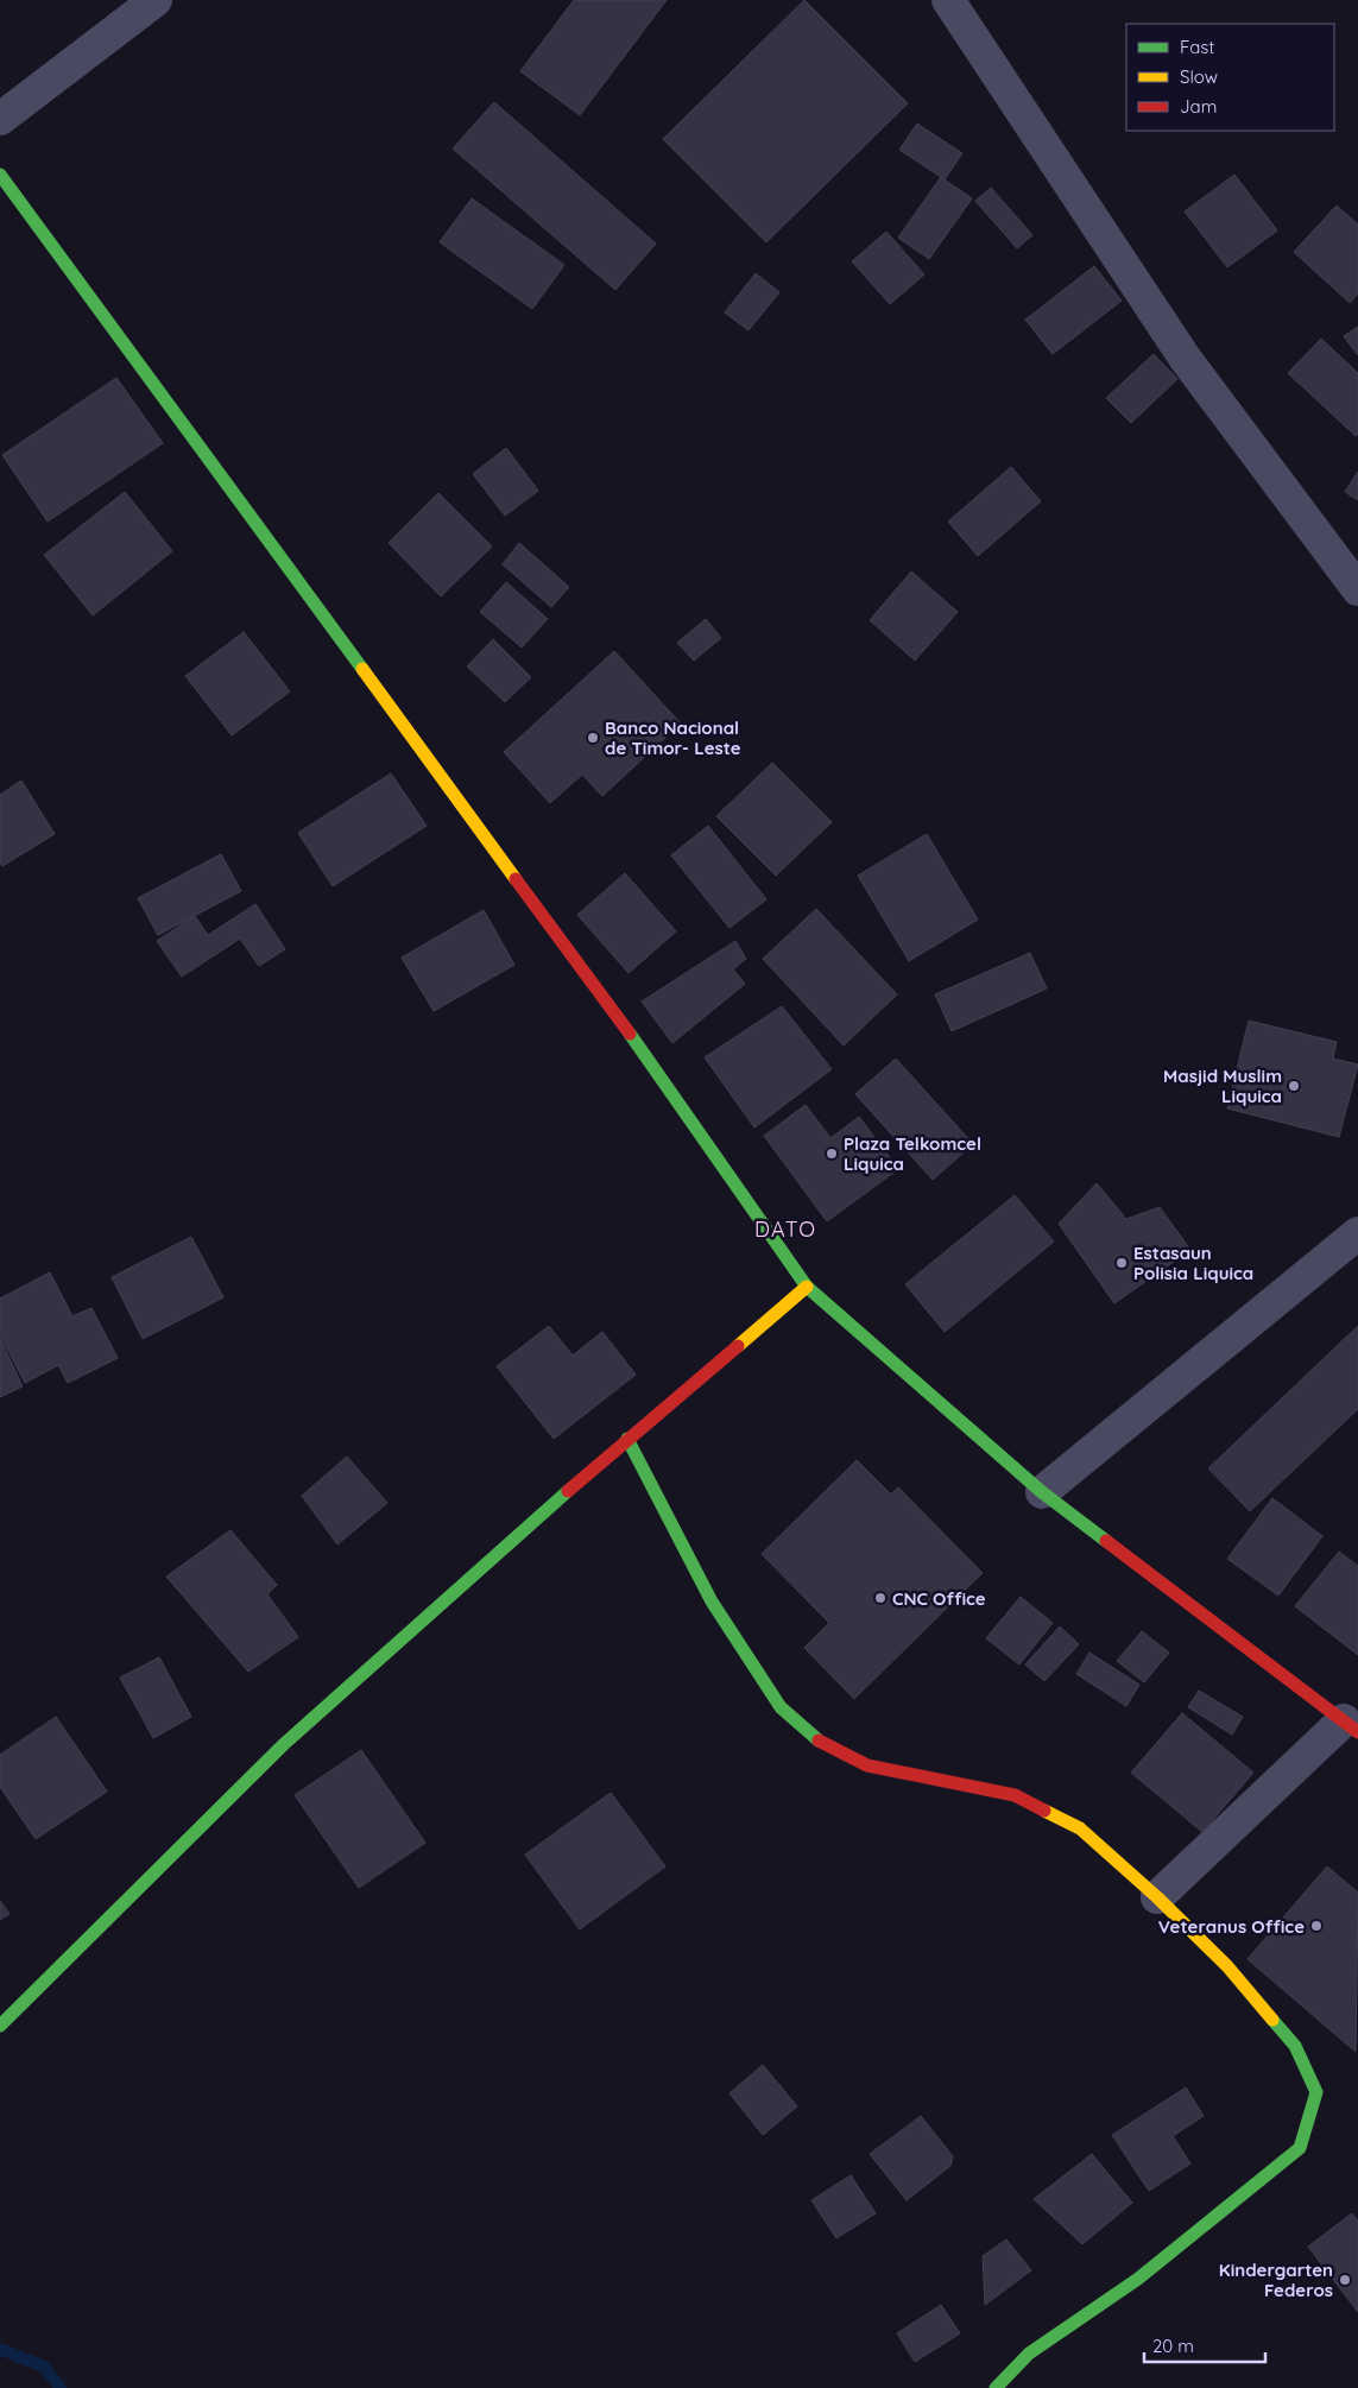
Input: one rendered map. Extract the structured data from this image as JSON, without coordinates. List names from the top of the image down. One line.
{"districts":["DATO"],"places":["Banco Nacional de Timor- Leste","Masjid Muslim Liquica","Plaza Telkomcel Liquica","Estasaun Polisia Liquica","CNC Office","Veteranus Office","Kindergarten Federos"],"legend":["Fast","Slow","Jam"],"scale_bar":"20 m"}
